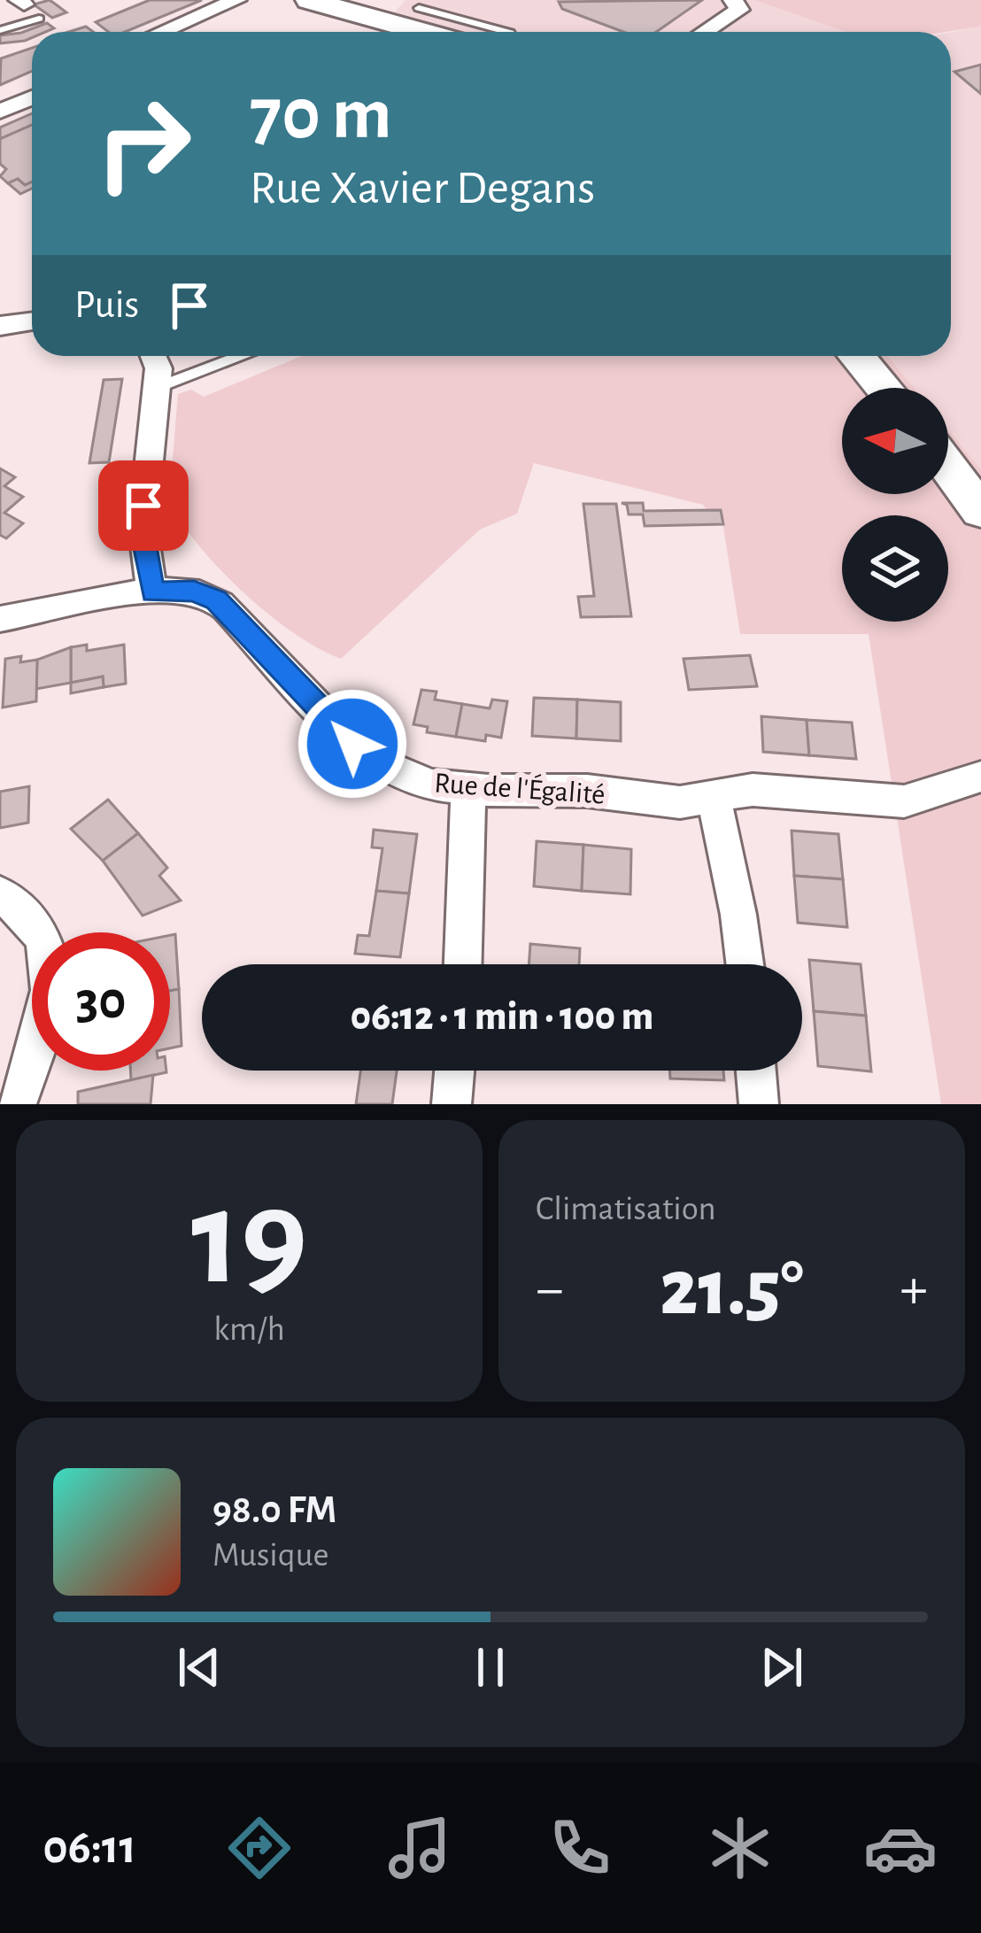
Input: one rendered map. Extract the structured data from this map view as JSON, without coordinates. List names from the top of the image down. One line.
{"streets":{"street":["Rue de l'Égalité"]},"north":"left","page":{"turn":["70 m","Rue Xavier Degans"],"then":"Puis","limit":"30","trip":"06:12 · 1 min · 100 m","tile":[["19","km/h"],"Climatisation"],"heat":["−","21.5°","+"],"song":["98.0 FM","Musique"],"tabs":"06:11"}}
